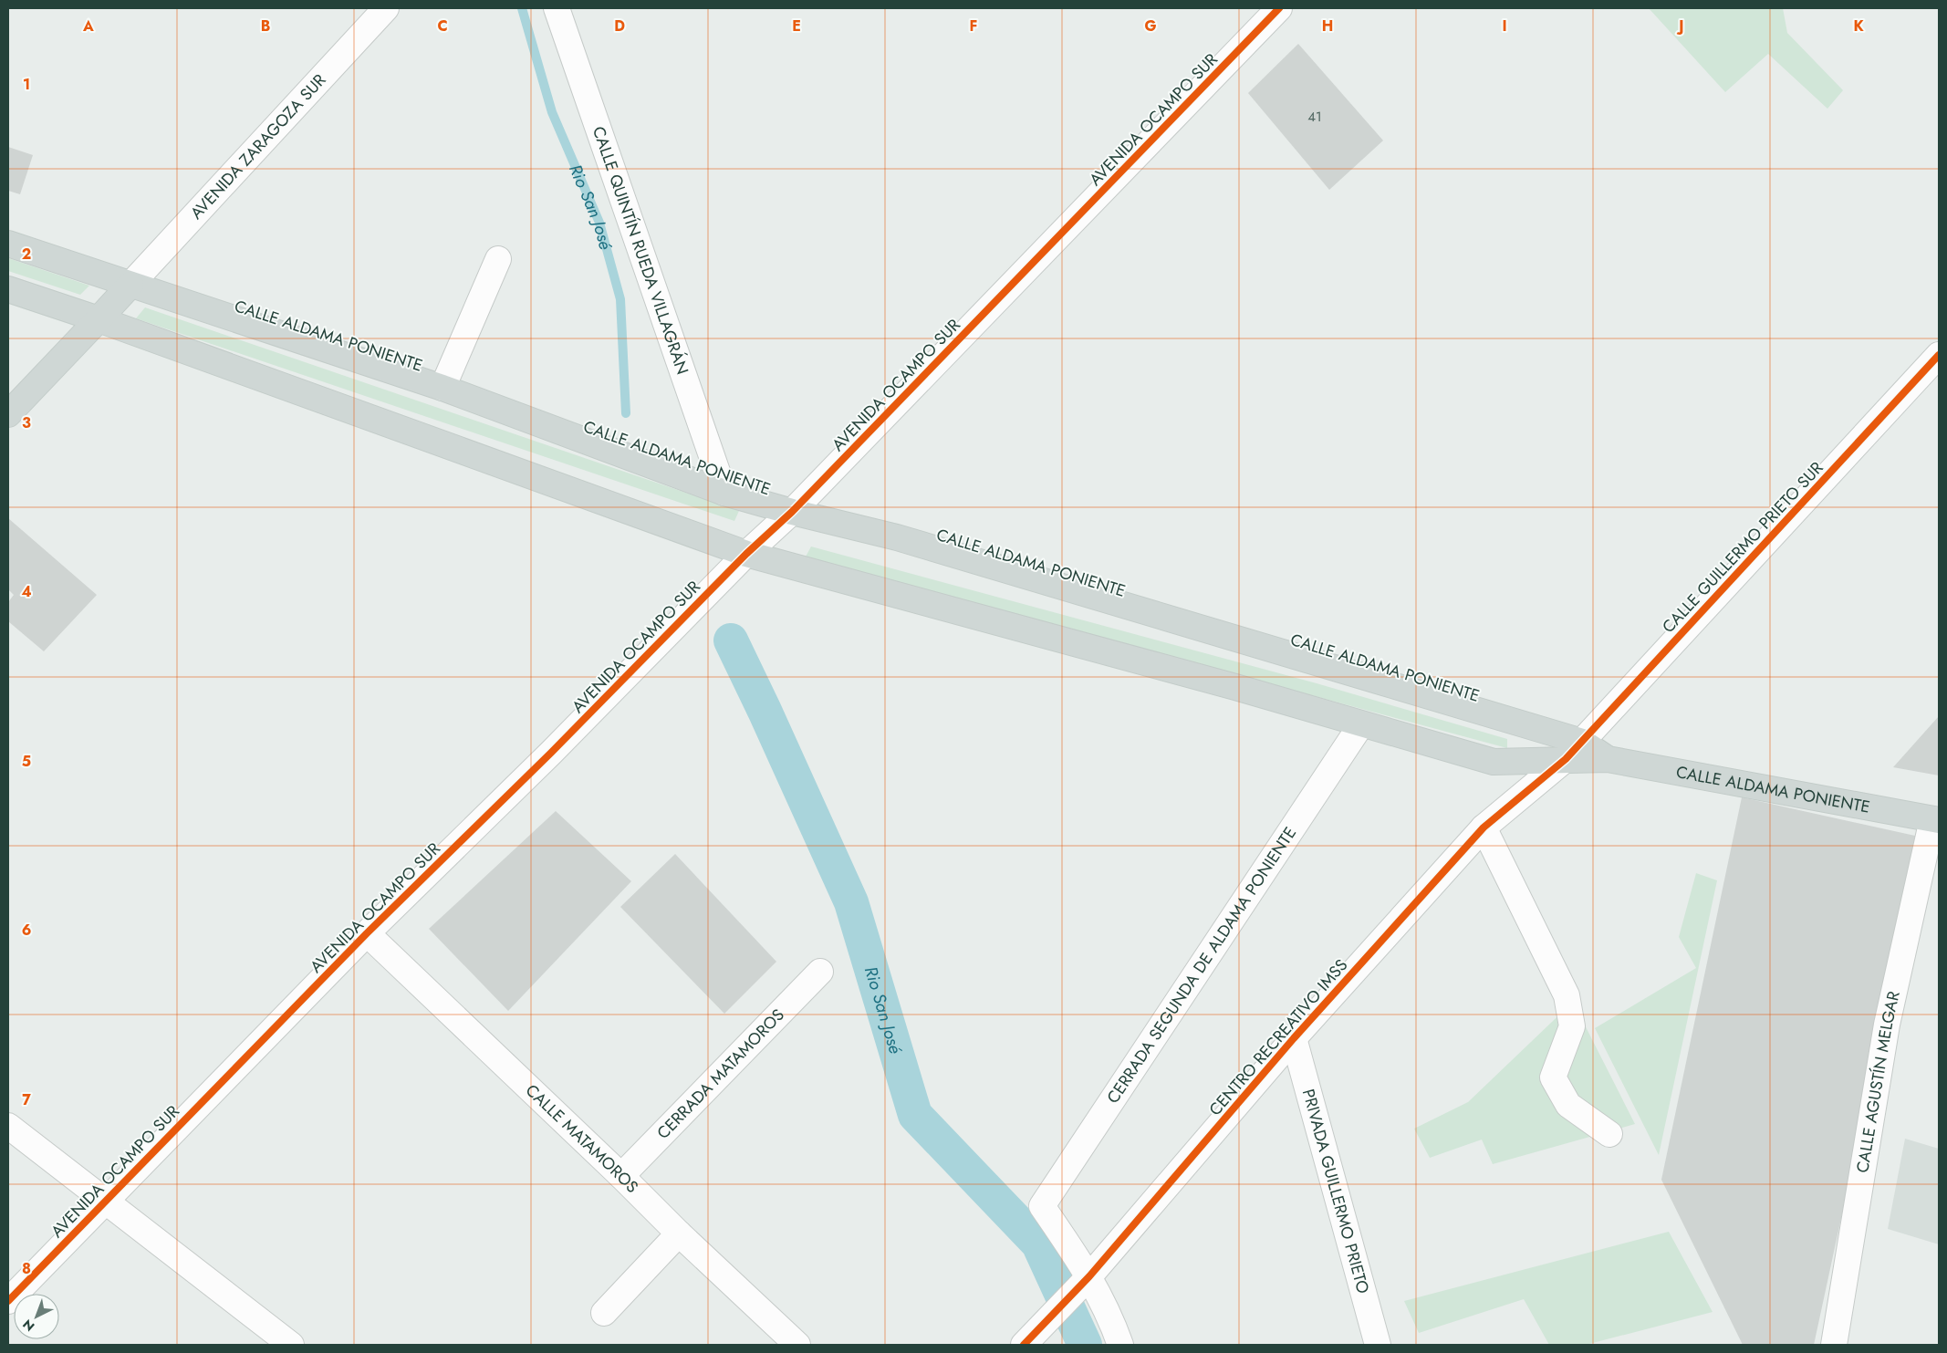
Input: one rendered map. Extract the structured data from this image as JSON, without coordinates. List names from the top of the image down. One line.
{"streets":{"main road":["CALLE ALDAMA PONIENTE"],"street":["AVENIDA OCAMPO SUR","AVENIDA ZARAGOZA SUR","CALLE QUINTÍN RUEDA VILLAGRÁN","CALLE GUILLERMO PRIETO SUR","CERRADA SEGUNDA DE ALDAMA PONIENTE","CENTRO RECREATIVO IMSS","CERRADA MATAMOROS","CALLE AGUSTÍN MELGAR","CALLE MATAMOROS","PRIVADA GUILLERMO PRIETO"]},"crossings":[["AVENIDA OCAMPO SUR","CALLE ALDAMA PONIENTE"],["AVENIDA OCAMPO SUR","CALLE MATAMOROS"],["AVENIDA ZARAGOZA SUR","CALLE ALDAMA PONIENTE"],["CALLE QUINTÍN RUEDA VILLAGRÁN","CALLE ALDAMA PONIENTE"],["CALLE ALDAMA PONIENTE","CALLE GUILLERMO PRIETO SUR"],["CALLE ALDAMA PONIENTE","CERRADA SEGUNDA DE ALDAMA PONIENTE"],["CALLE ALDAMA PONIENTE","CENTRO RECREATIVO IMSS"],["CALLE ALDAMA PONIENTE","CALLE AGUSTÍN MELGAR"],["CALLE GUILLERMO PRIETO SUR","CENTRO RECREATIVO IMSS"],["CERRADA SEGUNDA DE ALDAMA PONIENTE","CENTRO RECREATIVO IMSS"],["CENTRO RECREATIVO IMSS","PRIVADA GUILLERMO PRIETO"],["CERRADA MATAMOROS","CALLE MATAMOROS"]],"water":["Rio San José"],"house_numbers":["41"],"north":"bottom left","grid":{"columns":["A","B","C","D","E","F","G","H","I","J","K"],"rows":["1","2","3","4","5","6","7","8"]}}
